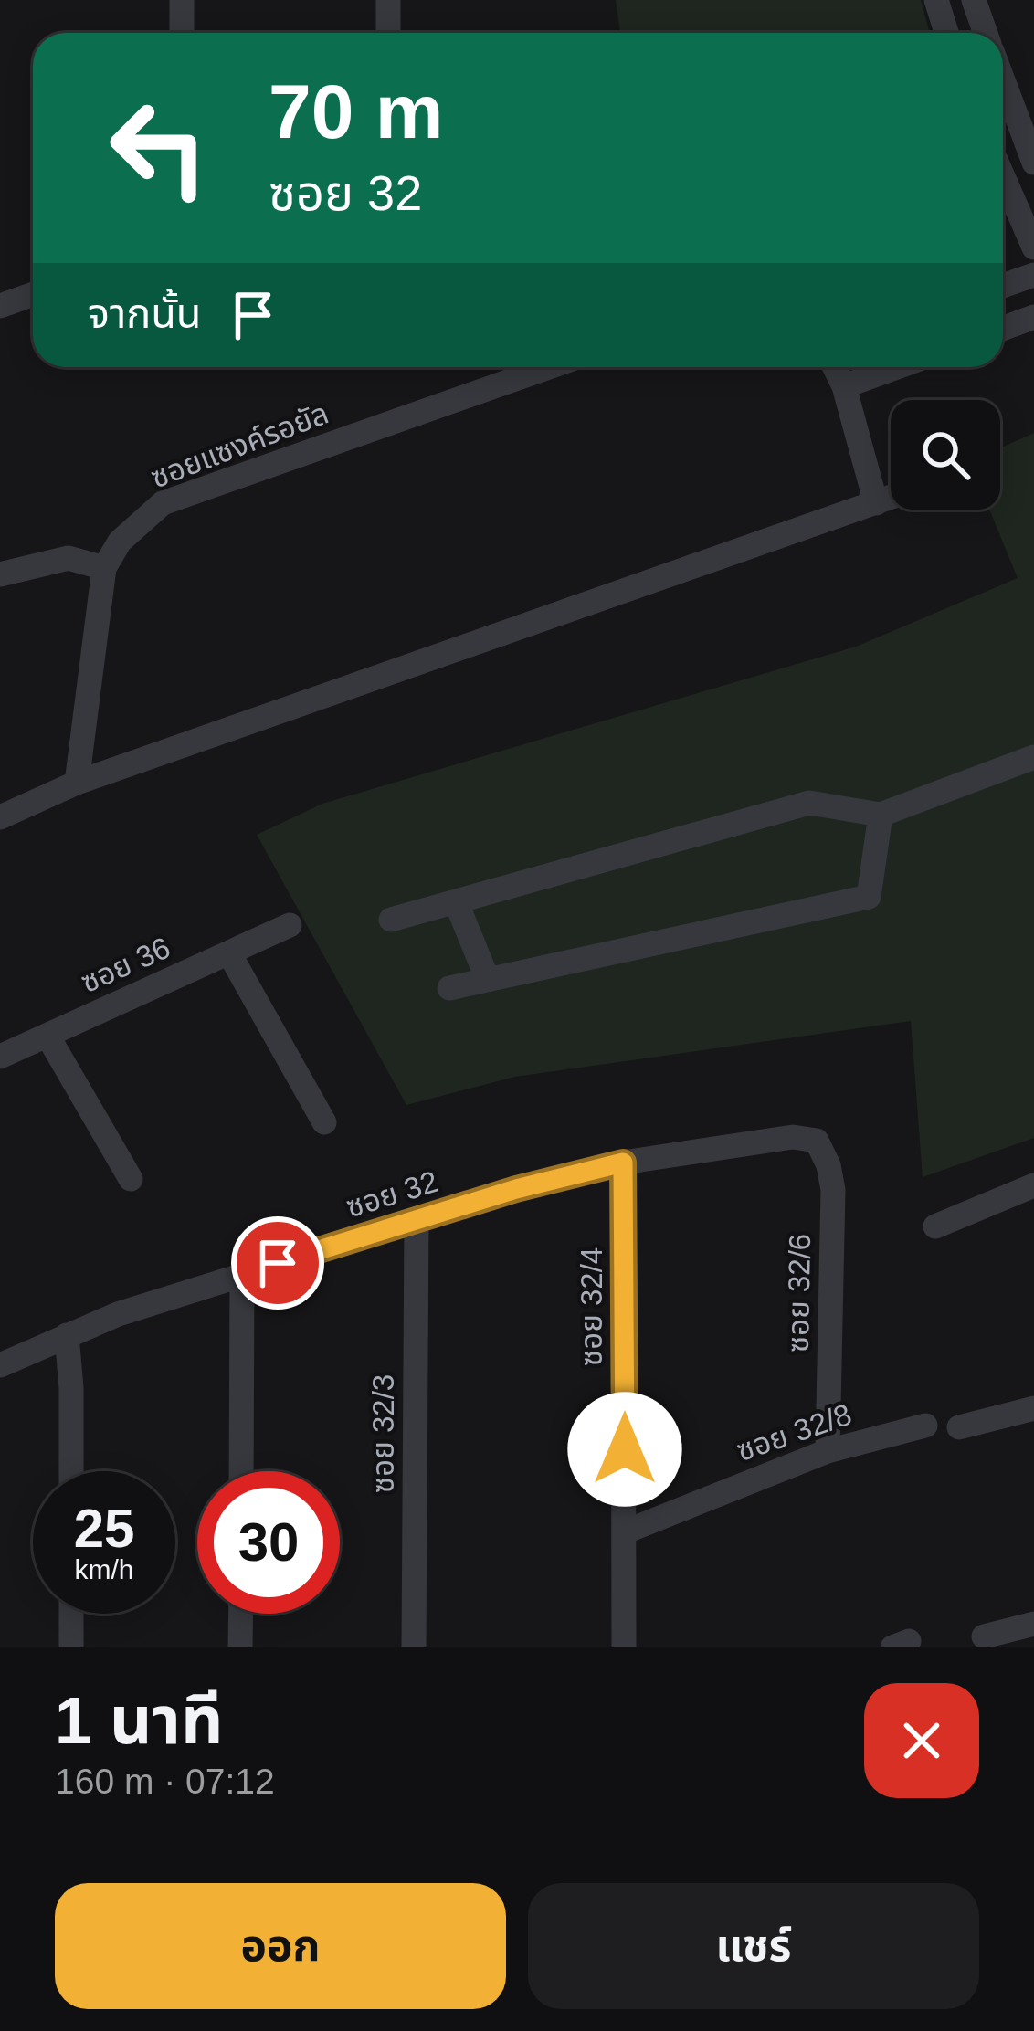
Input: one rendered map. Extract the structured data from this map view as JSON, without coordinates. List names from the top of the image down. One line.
{"streets":{"street":["ซอยแซงค์รอยัล","ซอย 36","ซอย 32","ซอย 32/6","ซอย 32/4","ซอย 32/8","ซอย 32/3"]},"crossings":[["ซอย 32","ซอย 32/6"],["ซอย 32","ซอย 32/4"],["ซอย 32","ซอย 32/3"],["ซอย 32/6","ซอย 32/8"],["ซอย 32/4","ซอย 32/8"]],"page":{"turn":["70 m","ซอย 32"],"then":"จากนั้น","speed":"25 km/h","limit":"30","heading":["1 นาที","160 m · 07:12"],"buttons":["ออก","แชร์"]}}
